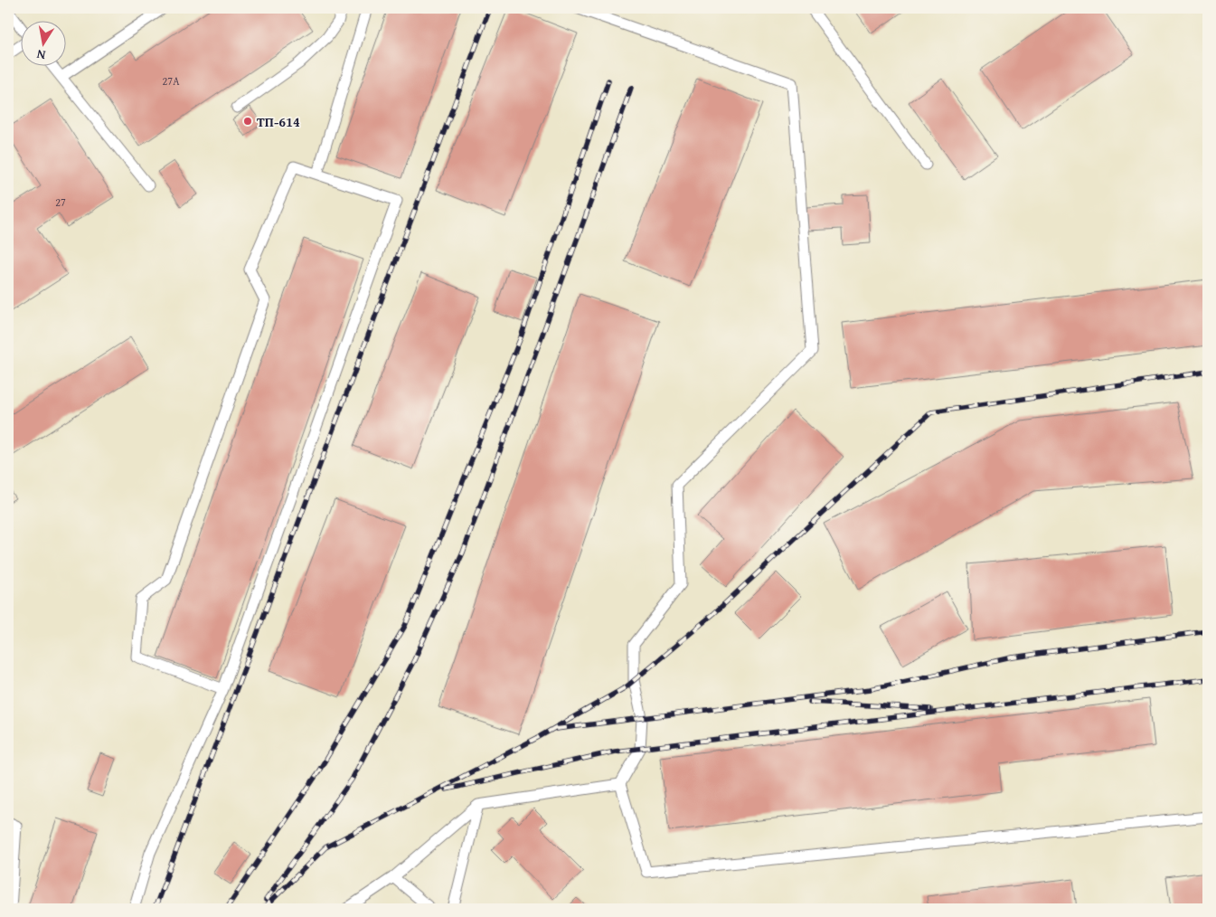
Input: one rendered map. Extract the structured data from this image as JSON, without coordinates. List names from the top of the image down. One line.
{"places":["ТП-614"],"house_numbers":["27А","27"],"north":"bottom"}
